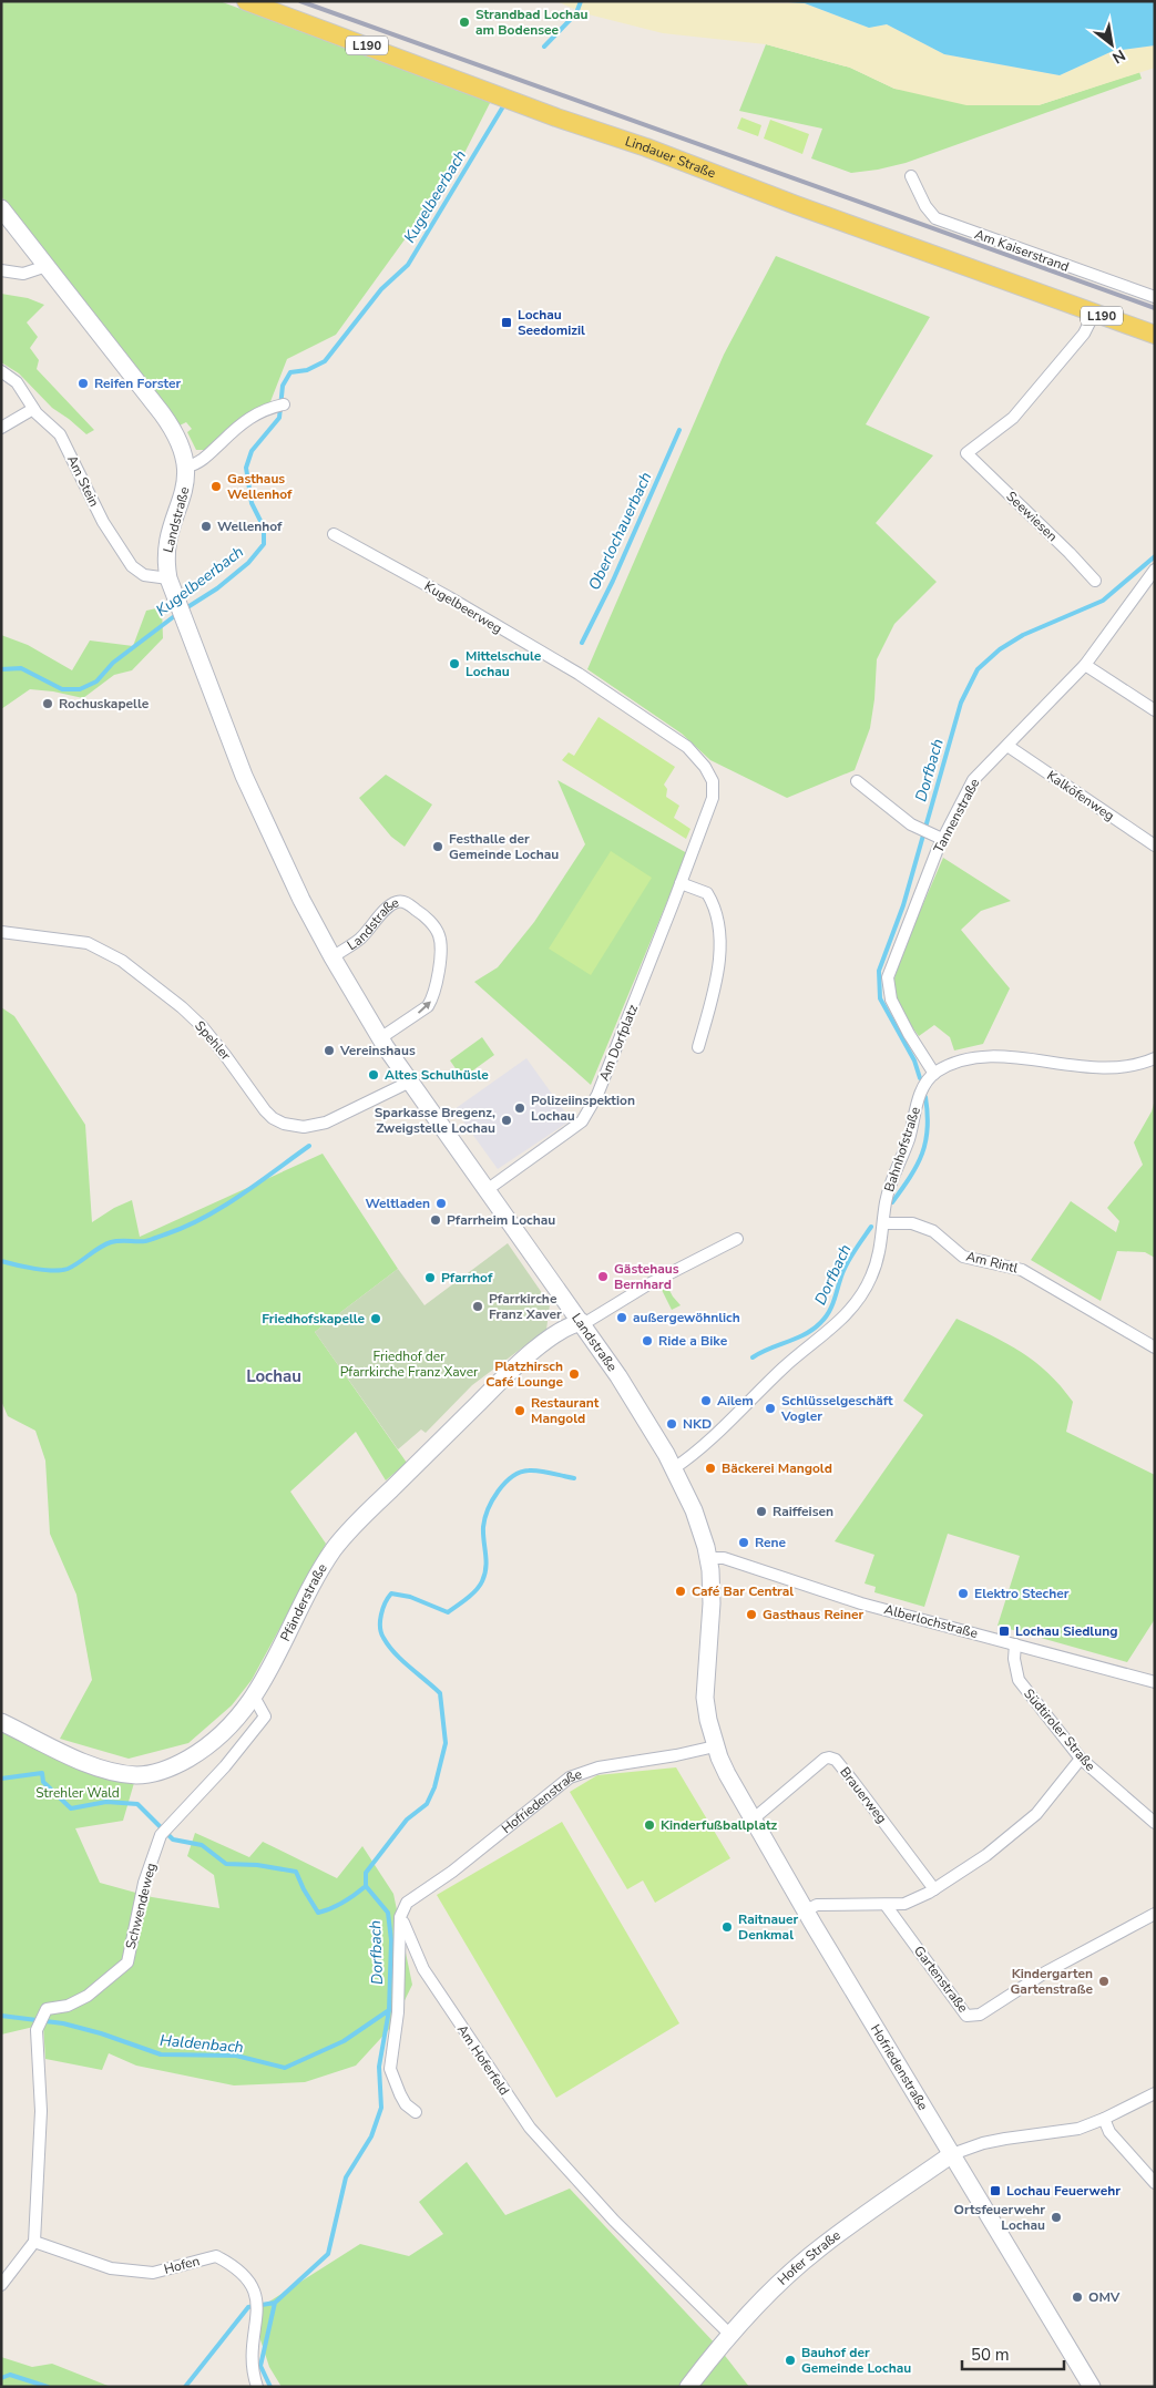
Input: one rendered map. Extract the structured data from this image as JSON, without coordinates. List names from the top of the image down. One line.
{"streets":{"main road":["L190","Lindauer Straße","Landstraße","Pfänderstraße","Hofriedenstraße","Hofer Straße"],"street":["Am Kaiserstrand","Am Stein","Seewiesen","Kugelbeerweg","Kalköfenweg","Tannenstraße","Spehler","Am Dorfplatz","Bahnhofstraße","Am Rintl","Alberlochstraße","Südtiroler Straße","Brauerweg","Schwendeweg","Gartenstraße","Am Hoferfeld","Hofen"]},"crossings":[["Lindauer Straße","Seewiesen"],["Am Stein","Landstraße"],["Landstraße","Spehler"],["Landstraße","Am Dorfplatz"],["Landstraße","Bahnhofstraße"],["Landstraße","Pfänderstraße"],["Landstraße","Alberlochstraße"],["Landstraße","Hofriedenstraße"],["Kugelbeerweg","Am Dorfplatz"],["Kalköfenweg","Tannenstraße"],["Tannenstraße","Bahnhofstraße"],["Bahnhofstraße","Am Rintl"],["Pfänderstraße","Schwendeweg"],["Alberlochstraße","Südtiroler Straße"],["Brauerweg","Hofriedenstraße"],["Hofriedenstraße","Am Hoferfeld"],["Hofriedenstraße","Hofer Straße"],["Schwendeweg","Hofen"],["Am Hoferfeld","Hofer Straße"]],"districts":["Lochau"],"water":["Kugelbeerbach","Oberlochauerbach","Dorfbach","Haldenbach"],"parks":["Friedhof der Pfarrkirche Franz Xaver","Strehler Wald"],"places":{"other":["Strandbad Lochau am Bodensee","Reifen Forster","Gasthaus Wellenhof","Wellenhof","Mittelschule Lochau","Rochuskapelle","Festhalle der Gemeinde Lochau","Vereinshaus","Altes Schulhüsle","Polizeiinspektion Lochau","Sparkasse Bregenz, Zweigstelle Lochau","Weltladen","Pfarrheim Lochau","Gästehaus Bernhard","Pfarrhof","Pfarrkirche Franz Xaver","außergewöhnlich","Friedhofskapelle","Ride a Bike","Platzhirsch Café Lounge","Ailem","Schlüsselgeschäft Vogler","Restaurant Mangold","NKD","Bäckerei Mangold","Raiffeisen","Rene","Café Bar Central","Elektro Stecher","Gasthaus Reiner","Kinderfußballplatz","Raitnauer Denkmal","Kindergarten Gartenstraße","Ortsfeuerwehr Lochau","OMV","Bauhof der Gemeinde Lochau"],"transit":["Lochau Seedomizil","Lochau Siedlung","Lochau Feuerwehr"]},"scale_bar":"50 m","north":"bottom right"}
